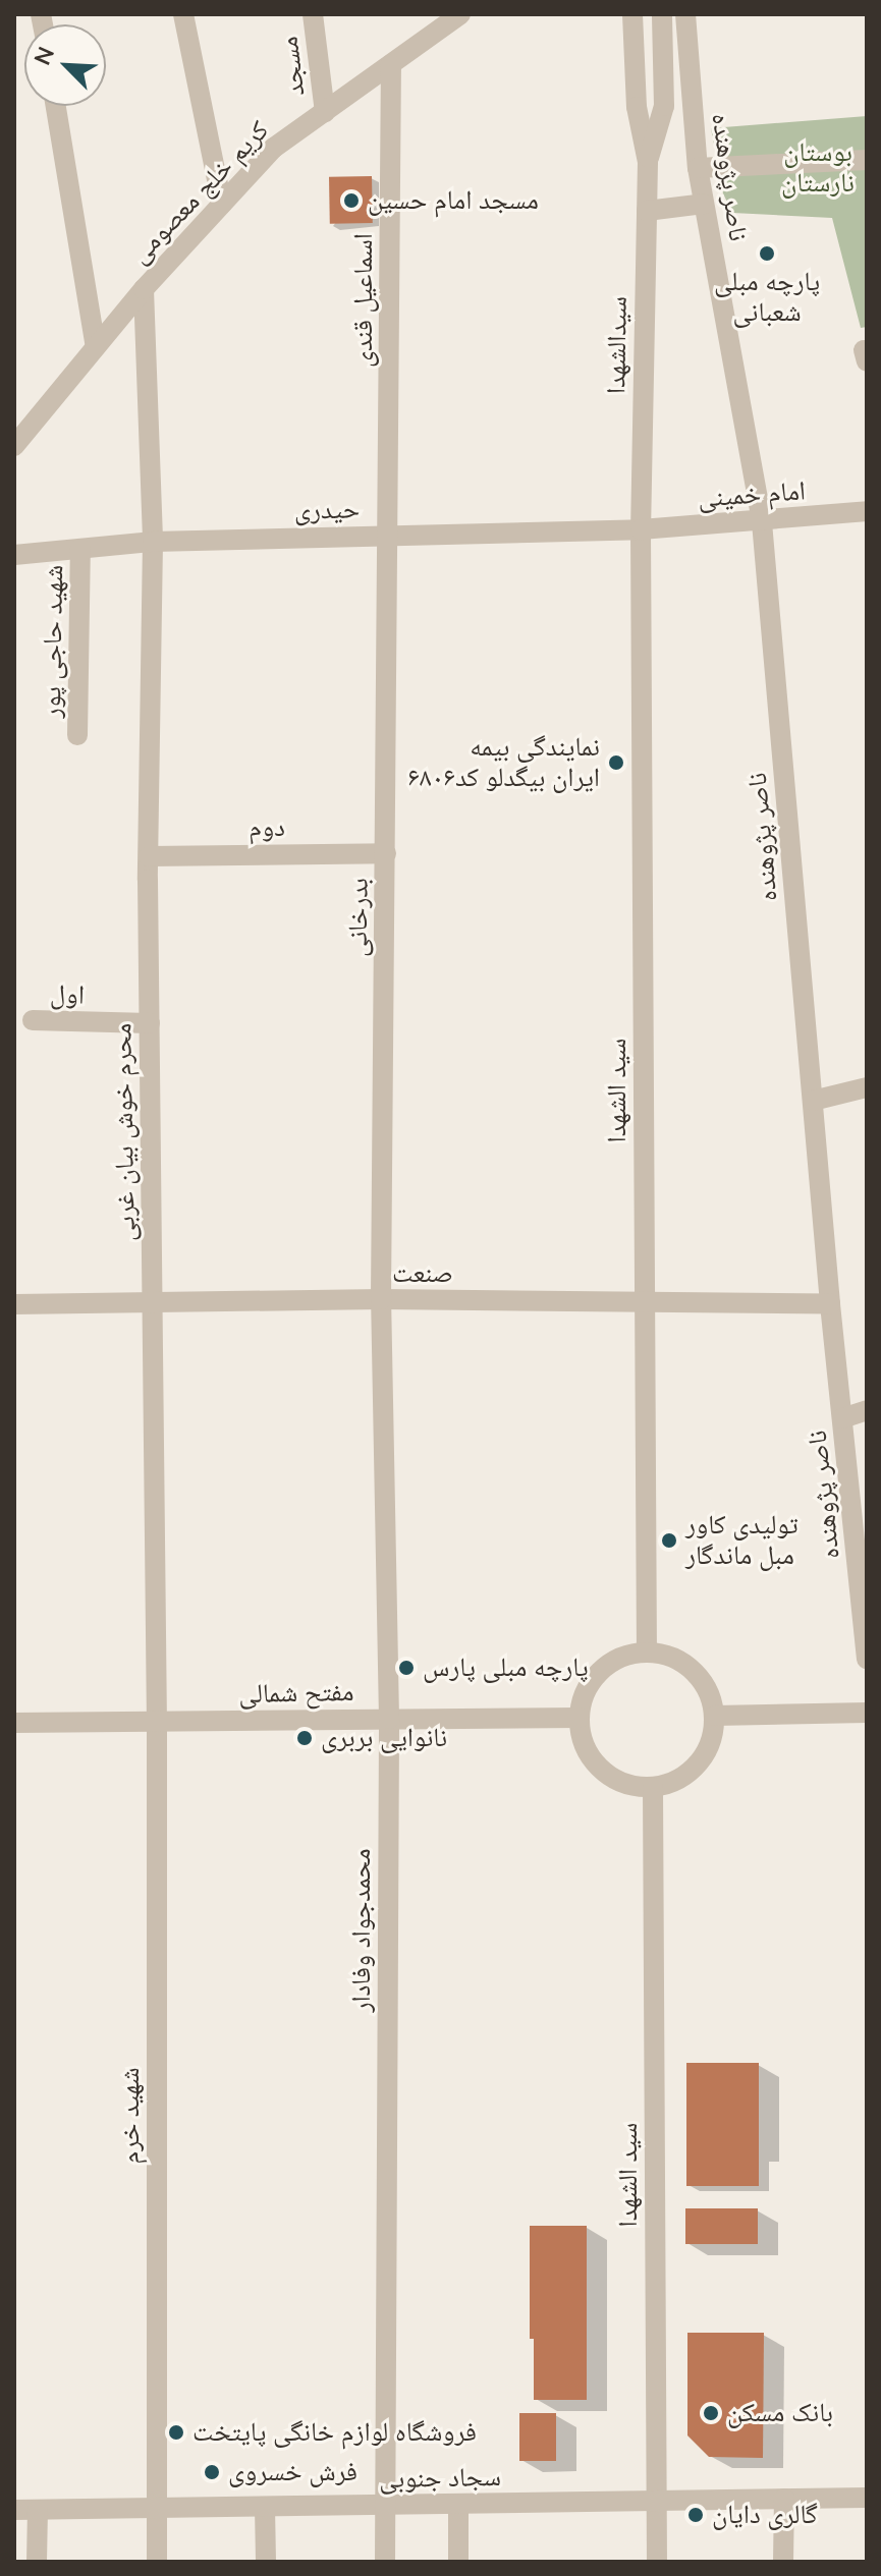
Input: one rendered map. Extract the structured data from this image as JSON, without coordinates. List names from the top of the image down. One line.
{"streets":{"street":["مسجد","ناصر پژوهنده","کریم خلج معصومی","اسماعیل قندی","سیدالشهدا","امام خمینی","حیدری","شهید حاجی پور","دوم","بدرخانی","اول","سید الشهدا","محرم خوش بیان غربی","صنعت","مفتح شمالی","محمدجواد وفادار","شهید خرم","سجاد جنوبی"]},"crossings":[["مسجد","کریم خلج معصومی"],["ناصر پژوهنده","امام خمینی"],["ناصر پژوهنده","صنعت"],["کریم خلج معصومی","اسماعیل قندی"],["کریم خلج معصومی","محرم خوش بیان غربی"],["اسماعیل قندی","حیدری"],["اسماعیل قندی","بدرخانی"],["سیدالشهدا","امام خمینی"],["سیدالشهدا","حیدری"],["سیدالشهدا","سید الشهدا"],["امام خمینی","حیدری"],["امام خمینی","سید الشهدا"],["حیدری","شهید حاجی پور"],["حیدری","بدرخانی"],["حیدری","سید الشهدا"],["حیدری","محرم خوش بیان غربی"],["دوم","بدرخانی"],["دوم","محرم خوش بیان غربی"],["بدرخانی","صنعت"],["بدرخانی","محمدجواد وفادار"],["اول","محرم خوش بیان غربی"],["سید الشهدا","صنعت"],["سید الشهدا","مفتح شمالی"],["سید الشهدا","سجاد جنوبی"],["محرم خوش بیان غربی","صنعت"],["محرم خوش بیان غربی","مفتح شمالی"],["محرم خوش بیان غربی","شهید خرم"],["صنعت","محمدجواد وفادار"],["مفتح شمالی","محمدجواد وفادار"],["مفتح شمالی","شهید خرم"],["محمدجواد وفادار","سجاد جنوبی"],["شهید خرم","سجاد جنوبی"]],"parks":["بوستان نارستان"],"places":["مسجد امام حسین","پارچه مبلی شعبانی","نمایندگی بیمه ایران بیگدلو کد۶۸۰۶","تولیدی کاور مبل ماندگار","پارچه مبلی پارس","نانوایی بربری","بانک مسکن","فروشگاه لوازم خانگی پایتخت","فرش خسروى","گالری دایان"],"north":"top left"}
